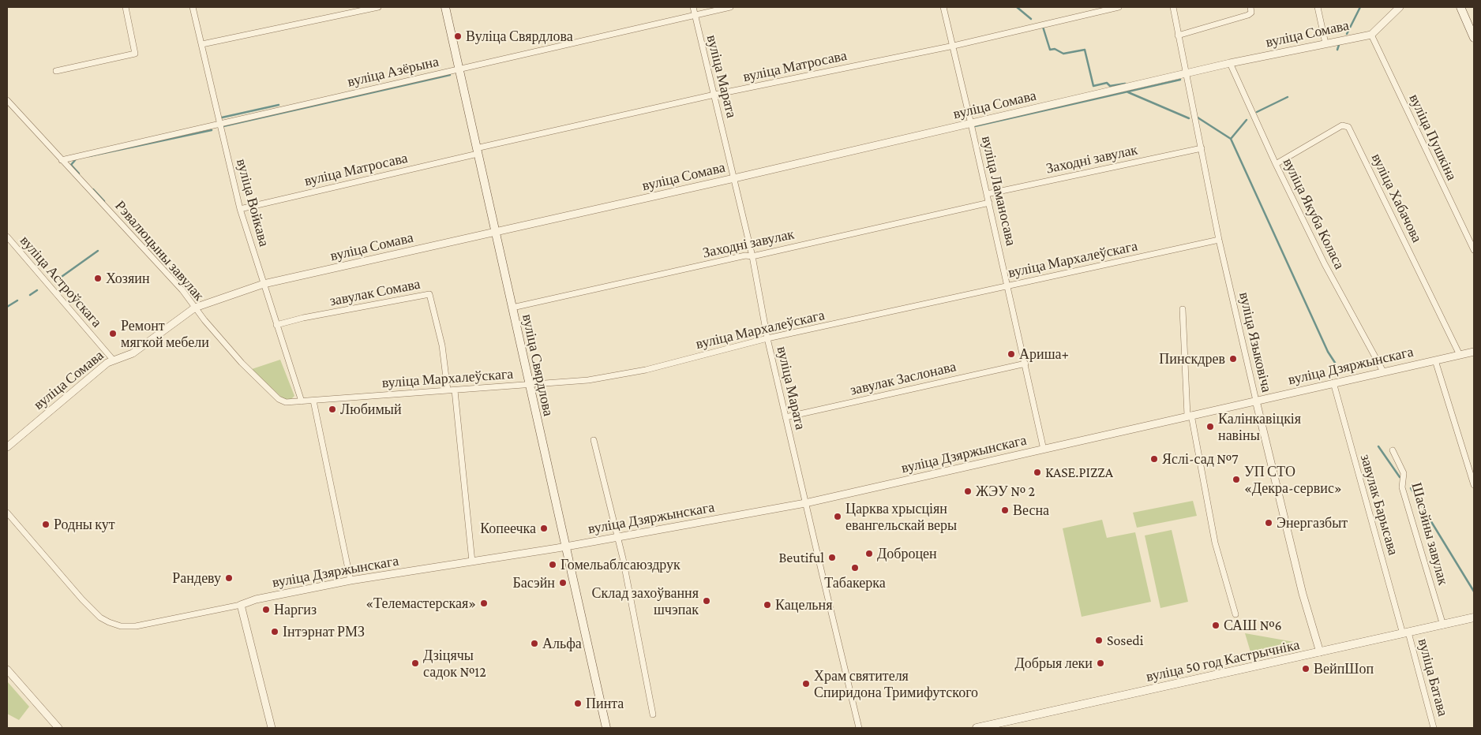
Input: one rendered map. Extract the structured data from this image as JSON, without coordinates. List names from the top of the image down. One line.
{"streets":{"main road":["вуліца Свярдлова","вуліца 50 год Кастрычніка"],"street":["вуліца Сомава","вуліца Матросава","вуліца Азёрына","вуліца Марата","вуліца Пушкіна","Заходні завулак","вуліца Ламаносава","вуліца Хабачова","вуліца Войкава","вуліца Якуба Коласа","Рэвалюцыны завулак","вуліца Мархалеўскага","вуліца Астроўскага","завулак Сомава","вуліца Языковіча","вуліца Дзяржынскага","завулак Заслонава","завулак Барысава","Шасэйны завулак","вуліца Батава"]},"crossings":[["вуліца Сомава","вуліца Марата"],["вуліца Сомава","вуліца Пушкіна"],["вуліца Сомава","вуліца Ламаносава"],["вуліца Сомава","вуліца Войкава"],["вуліца Сомава","вуліца Якуба Коласа"],["вуліца Сомава","Рэвалюцыны завулак"],["вуліца Сомава","вуліца Астроўскага"],["вуліца Сомава","вуліца Языковіча"],["вуліца Сомава","вуліца Свярдлова"],["вуліца Матросава","вуліца Марата"],["вуліца Матросава","вуліца Ламаносава"],["вуліца Матросава","вуліца Войкава"],["вуліца Матросава","вуліца Свярдлова"],["вуліца Азёрына","вуліца Марата"],["вуліца Азёрына","вуліца Войкава"],["вуліца Азёрына","Рэвалюцыны завулак"],["вуліца Азёрына","вуліца Свярдлова"],["вуліца Марата","Заходні завулак"],["вуліца Марата","вуліца Мархалеўскага"],["вуліца Марата","вуліца Дзяржынскага"],["вуліца Марата","завулак Заслонава"],["Заходні завулак","вуліца Ламаносава"],["Заходні завулак","вуліца Языковіча"],["Заходні завулак","вуліца Свярдлова"],["вуліца Ламаносава","вуліца Мархалеўскага"],["вуліца Ламаносава","вуліца Дзяржынскага"],["вуліца Ламаносава","завулак Заслонава"],["вуліца Хабачова","вуліца Якуба Коласа"],["вуліца Хабачова","вуліца Дзяржынскага"],["вуліца Войкава","Рэвалюцыны завулак"],["вуліца Войкава","вуліца Мархалеўскага"],["вуліца Войкава","завулак Сомава"],["вуліца Якуба Коласа","вуліца Дзяржынскага"],["Рэвалюцыны завулак","вуліца Мархалеўскага"],["вуліца Мархалеўскага","завулак Сомава"],["вуліца Мархалеўскага","вуліца Языковіча"],["вуліца Мархалеўскага","вуліца Свярдлова"],["вуліца Языковіча","вуліца Дзяржынскага"],["вуліца Языковіча","вуліца 50 год Кастрычніка"],["вуліца Свярдлова","вуліца Дзяржынскага"],["вуліца Дзяржынскага","завулак Барысава"],["завулак Барысава","вуліца 50 год Кастрычніка"],["завулак Барысава","вуліца Батава"],["Шасэйны завулак","вуліца 50 год Кастрычніка"],["вуліца 50 год Кастрычніка","вуліца Батава"]],"places":["Вуліца Свярдлова","Хозяин","Ремонт мягкой мебели","Ариша+","Пинскдрев","Любимый","Калінкавіцкія навіны","Яслі-сад №7","KASE.PIZZA","УП СТО «Декра-сервис»","ЖЭУ № 2","Весна","Царква хрысціян евангельскай веры","Энергазбыт","Родны кут","Копеечка","Доброцен","Beutiful","Гомельаблсаюздрук","Табакерка","Рандеву","Басэйн","Склад захоўвання шчэпак","«Телемастерская»","Кацельня","Наргиз","САШ №6","Інтэрнат РМЗ","Sosedi","Альфа","Дзіцячы садок №12","Добрыя леки","ВейпШоп","Храм святителя Спиридона Тримифутского","Пинта"]}
